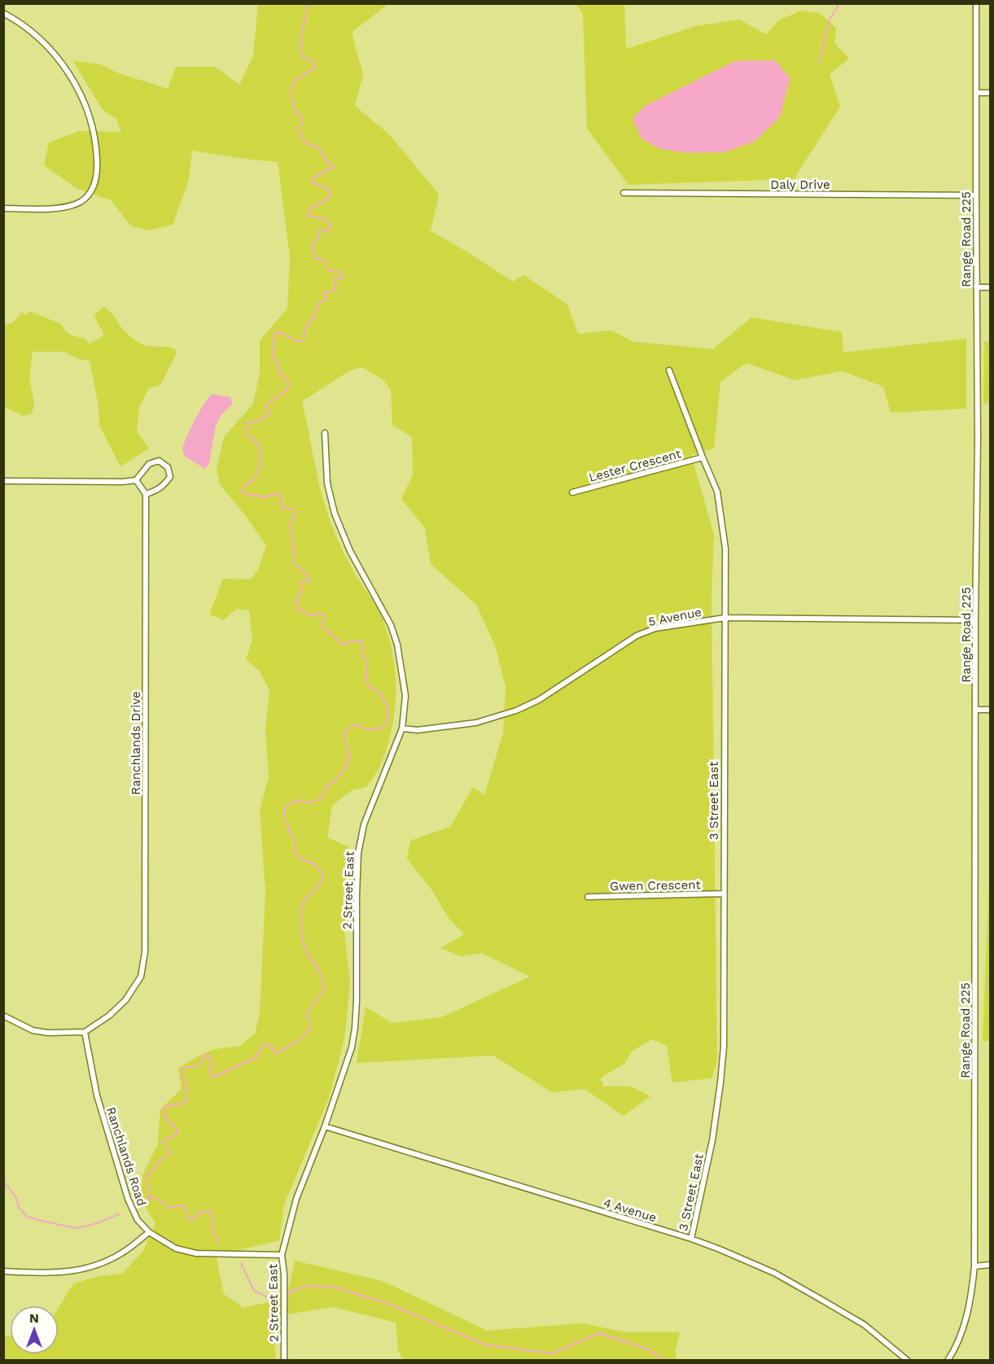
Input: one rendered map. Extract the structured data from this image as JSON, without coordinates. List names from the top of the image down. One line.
{"streets":{"street":["Daly Drive","Range Road 225","Lester Crescent","5 Avenue","Ranchlands Drive","3 Street East","Gwen Crescent","2 Street East","Ranchlands Road","4 Avenue"]},"crossings":[["Daly Drive","Range Road 225"],["Range Road 225","5 Avenue"],["Lester Crescent","3 Street East"],["5 Avenue","3 Street East"],["5 Avenue","2 Street East"],["Ranchlands Drive","Ranchlands Road"],["3 Street East","Gwen Crescent"],["3 Street East","4 Avenue"],["2 Street East","Ranchlands Road"],["2 Street East","4 Avenue"]],"north":"top"}
